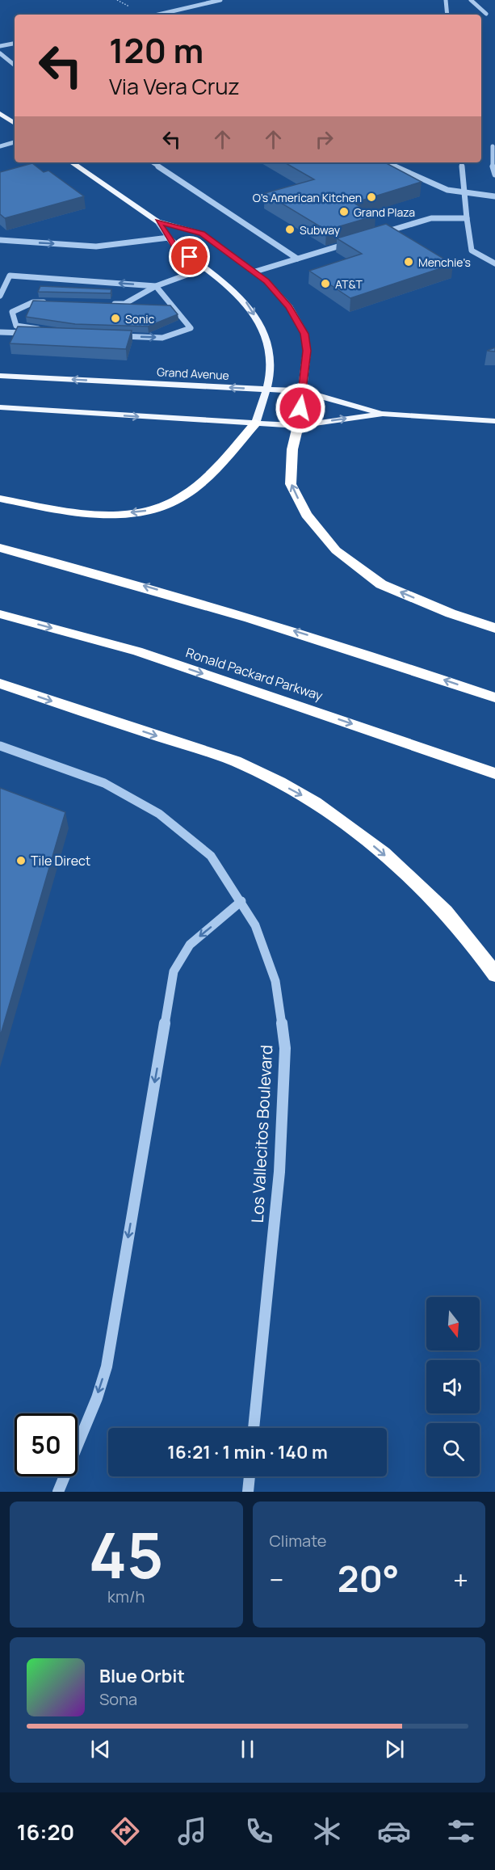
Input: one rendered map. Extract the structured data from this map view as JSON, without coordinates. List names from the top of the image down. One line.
{"streets":{"highway":["Ronald Packard Parkway"],"main road":["Grand Avenue"],"street":["Los Vallecitos Boulevard"]},"places":["O's American Kitchen","Grand Plaza","Subway","Menchie's","AT&T","Sonic","Tile Direct"],"north":"bottom","page":{"turn":["120 m","Via Vera Cruz"],"limit":"50","trip":"16:21 · 1 min · 140 m","tile":[["45","km/h"],"Climate"],"heat":["−","20°","+"],"song":["Blue Orbit","Sona"],"tabs":"16:20"}}
